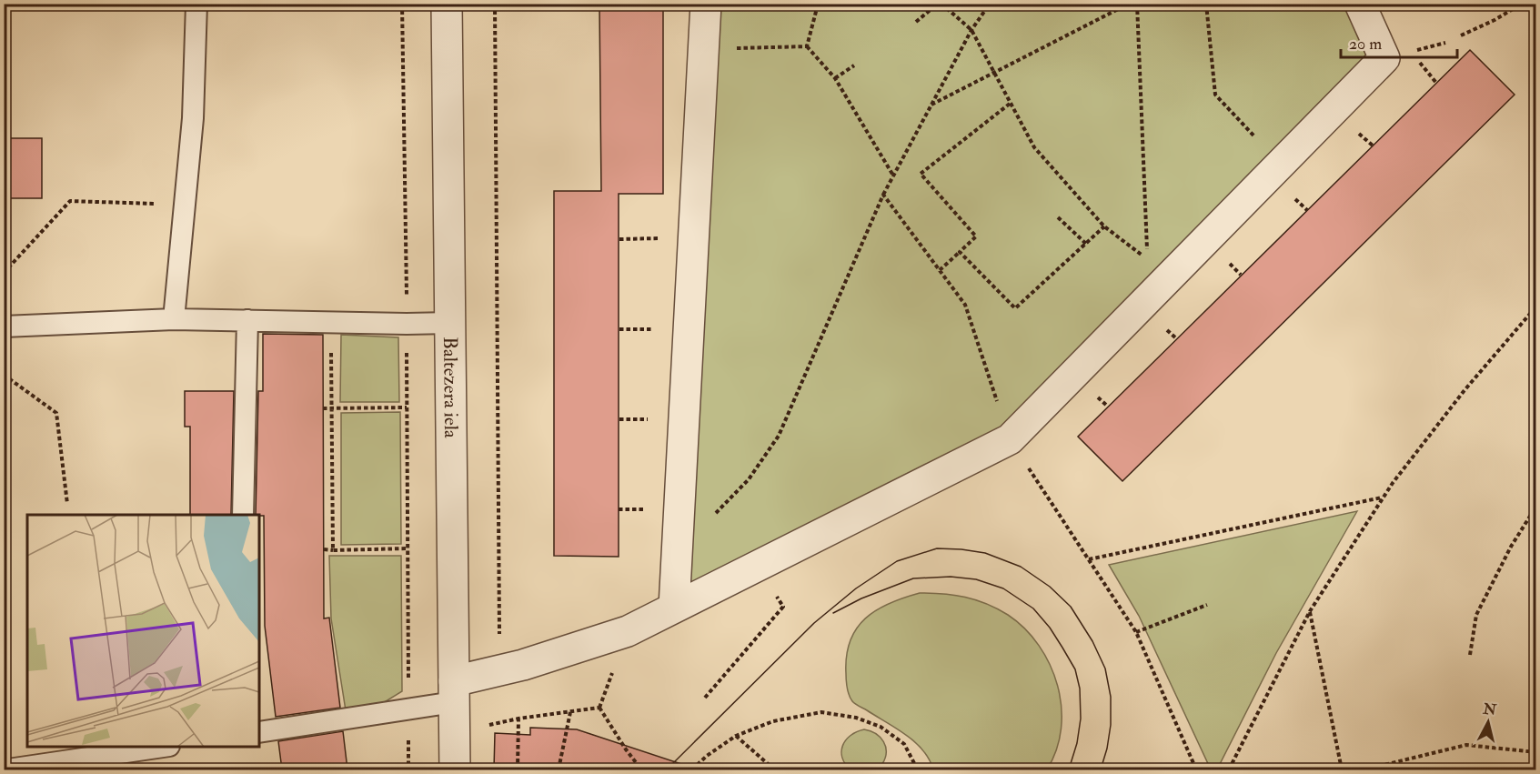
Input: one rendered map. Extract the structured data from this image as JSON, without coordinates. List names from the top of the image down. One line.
{"streets":{"street":["Baltezera iela"]},"scale_bar":"20 m","north":"top"}
